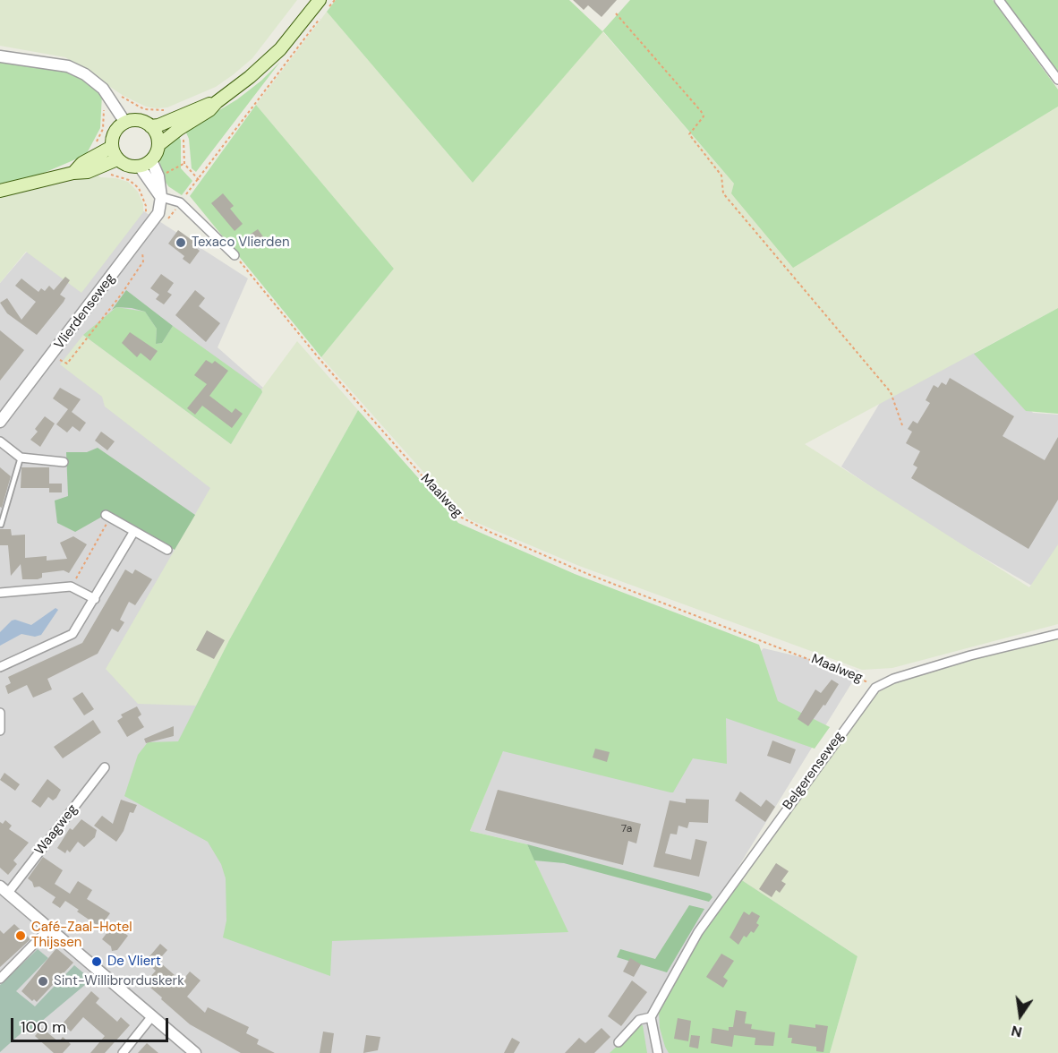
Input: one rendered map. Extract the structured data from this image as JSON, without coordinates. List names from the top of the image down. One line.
{"streets":{"street":["Vlierdenseweg","Belgerenseweg","Waagweg"],"path":["Maalweg"]},"crossings":[["Maalweg","Belgerenseweg"]],"places":["Texaco Vlierden","Café-Zaal-Hotel Thijssen","De Vliert","Sint-Willibrorduskerk"],"house_numbers":["7a"],"scale_bar":"100 m","north":"bottom"}
